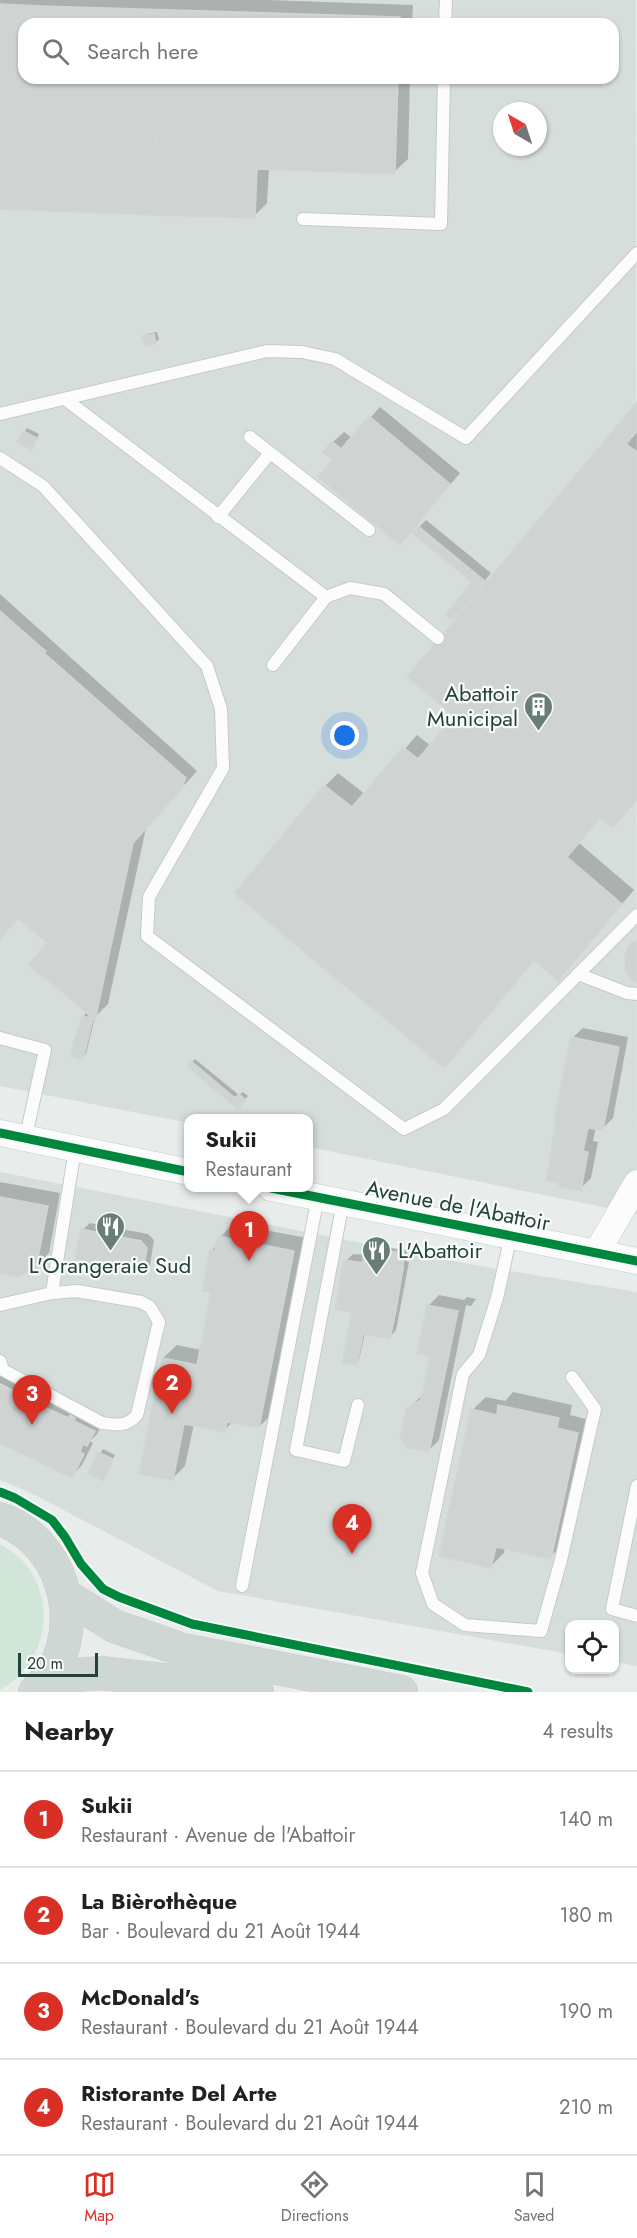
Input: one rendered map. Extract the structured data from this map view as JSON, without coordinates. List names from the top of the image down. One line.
{"streets":{"street":["Avenue de l'Abattoir"]},"places":{"building":["Abattoir Municipal"],"restaurant":["L'Orangeraie Sud","L'Abattoir"]},"scale_bar":"20 m","north":"top left","page":{"search":"Search here","popup":["Sukii","Restaurant"],"pins":["1","2","3","4"],"scale":"20 m","heading":["Nearby","4 results"],"list":[{"mark":"1","name":"Sukii","note":"Restaurant · Avenue de l'Abattoir","value":"140 m"},{"mark":"2","name":"La Bièrothèque","note":"Bar · Boulevard du 21 Août 1944","value":"180 m"},{"mark":"3","name":"McDonald's","note":"Restaurant · Boulevard du 21 Août 1944","value":"190 m"},{"mark":"4","name":"Ristorante Del Arte","note":"Restaurant · Boulevard du 21 Août 1944","value":"210 m"}],"nav":["Map","Directions","Saved"]}}
